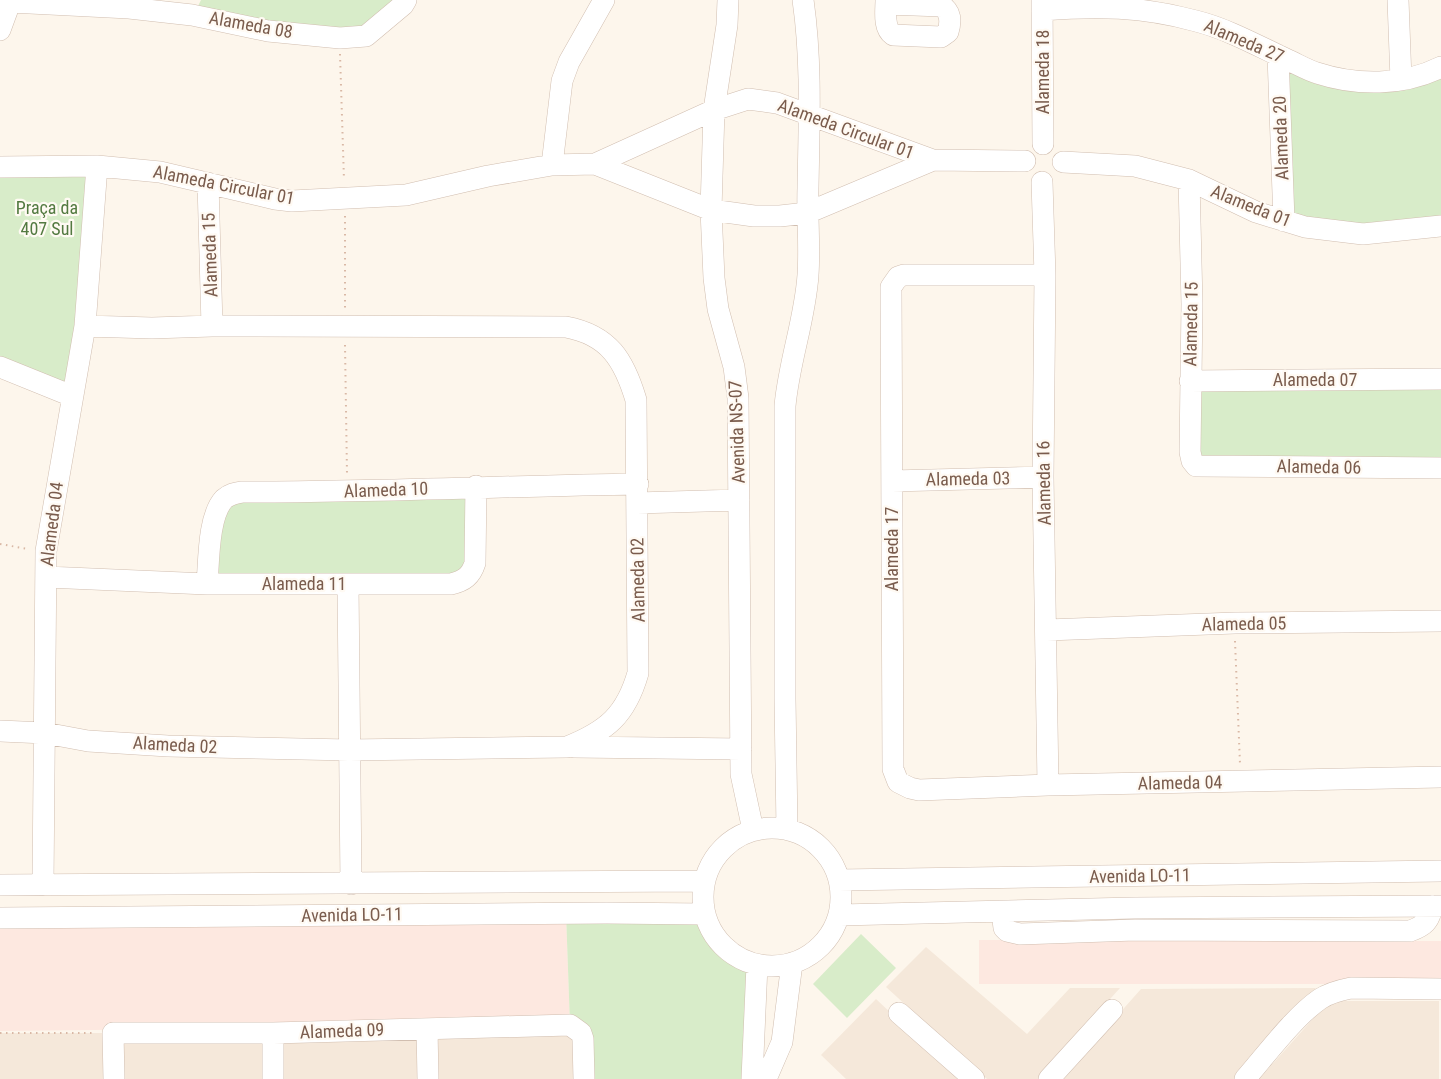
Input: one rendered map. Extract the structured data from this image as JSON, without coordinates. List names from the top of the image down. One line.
{"streets":{"street":["Alameda 08","Alameda 27","Alameda 18","Alameda Circular 01","Alameda 20","Alameda 01","Alameda 15","Alameda 07","Avenida NS-07","Alameda 06","Alameda 03","Alameda 16","Alameda 10","Alameda 04","Alameda 17","Alameda 02","Alameda 11","Alameda 05","Avenida LO-11","Alameda 09"]},"crossings":[["Alameda 27","Alameda 18"],["Alameda 27","Alameda 20"],["Alameda 18","Alameda 01"],["Alameda 18","Alameda 16"],["Alameda Circular 01","Alameda 15"],["Alameda Circular 01","Avenida NS-07"],["Alameda Circular 01","Alameda 04"],["Alameda 20","Alameda 01"],["Alameda 01","Alameda 15"],["Alameda 01","Alameda 16"],["Alameda 15","Alameda 07"],["Alameda 15","Alameda 06"],["Alameda 15","Alameda 02"],["Avenida NS-07","Alameda 10"],["Avenida NS-07","Avenida LO-11"],["Alameda 03","Alameda 16"],["Alameda 03","Alameda 17"],["Alameda 16","Alameda 04"],["Alameda 16","Alameda 17"],["Alameda 16","Alameda 05"],["Alameda 10","Alameda 02"],["Alameda 10","Alameda 11"],["Alameda 04","Alameda 17"],["Alameda 04","Alameda 02"],["Alameda 04","Alameda 11"],["Alameda 04","Avenida LO-11"]],"parks":["Praça da 407 Sul"]}
